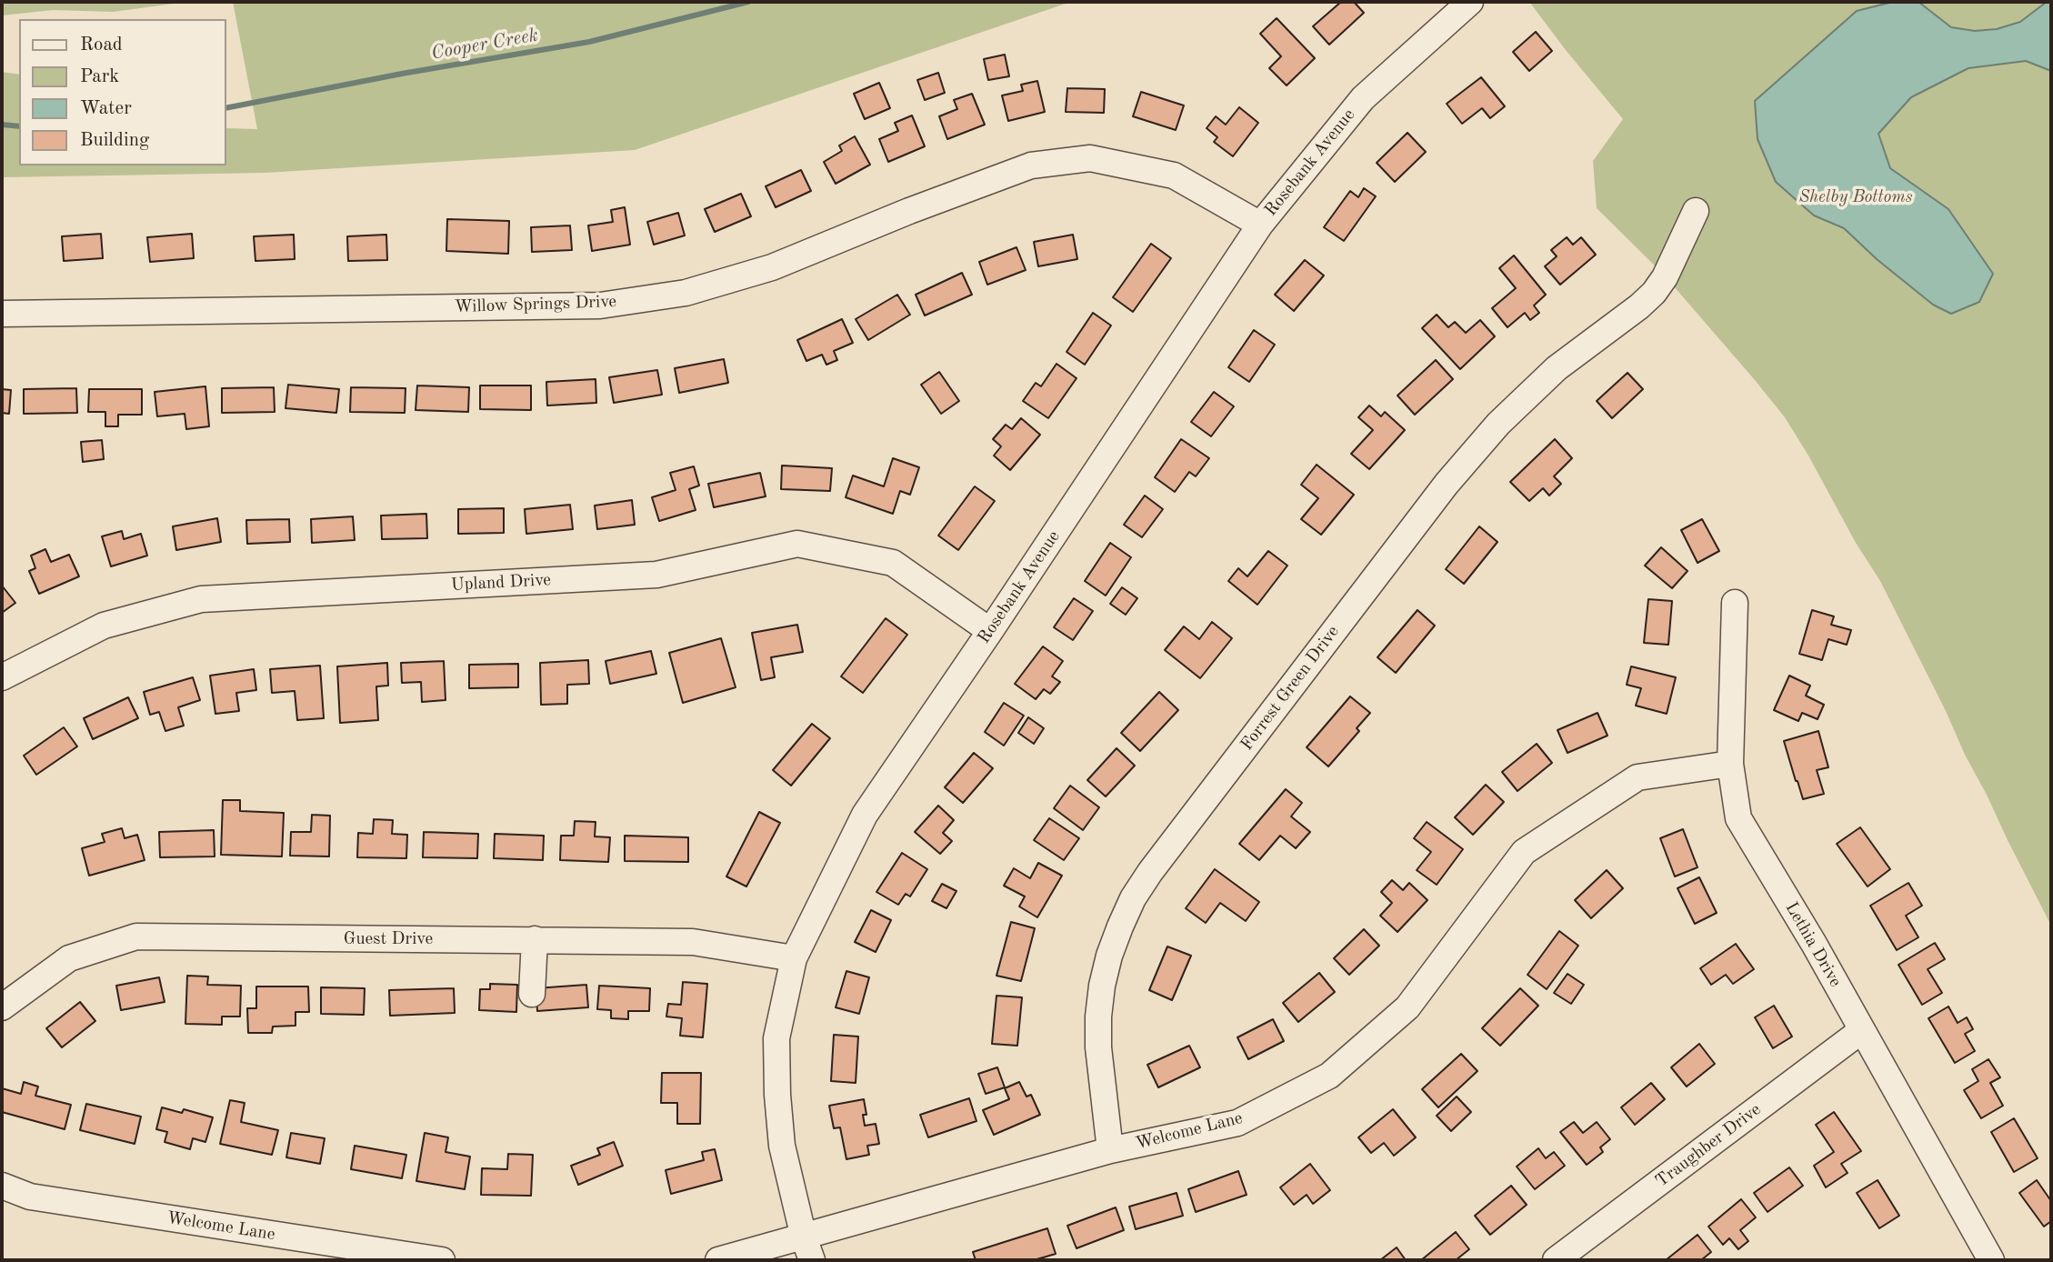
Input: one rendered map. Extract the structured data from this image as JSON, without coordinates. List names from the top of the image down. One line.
{"streets":{"street":["Rosebank Avenue","Willow Springs Drive","Upland Drive","Forrest Green Drive","Guest Drive","Lethia Drive","Welcome Lane","Traughber Drive"]},"crossings":[["Rosebank Avenue","Willow Springs Drive"],["Rosebank Avenue","Upland Drive"],["Rosebank Avenue","Guest Drive"],["Rosebank Avenue","Welcome Lane"],["Forrest Green Drive","Welcome Lane"],["Lethia Drive","Welcome Lane"],["Lethia Drive","Traughber Drive"]],"water":["Cooper Creek"],"parks":["Shelby Bottoms"],"legend":["Road","Park","Water","Building"]}
